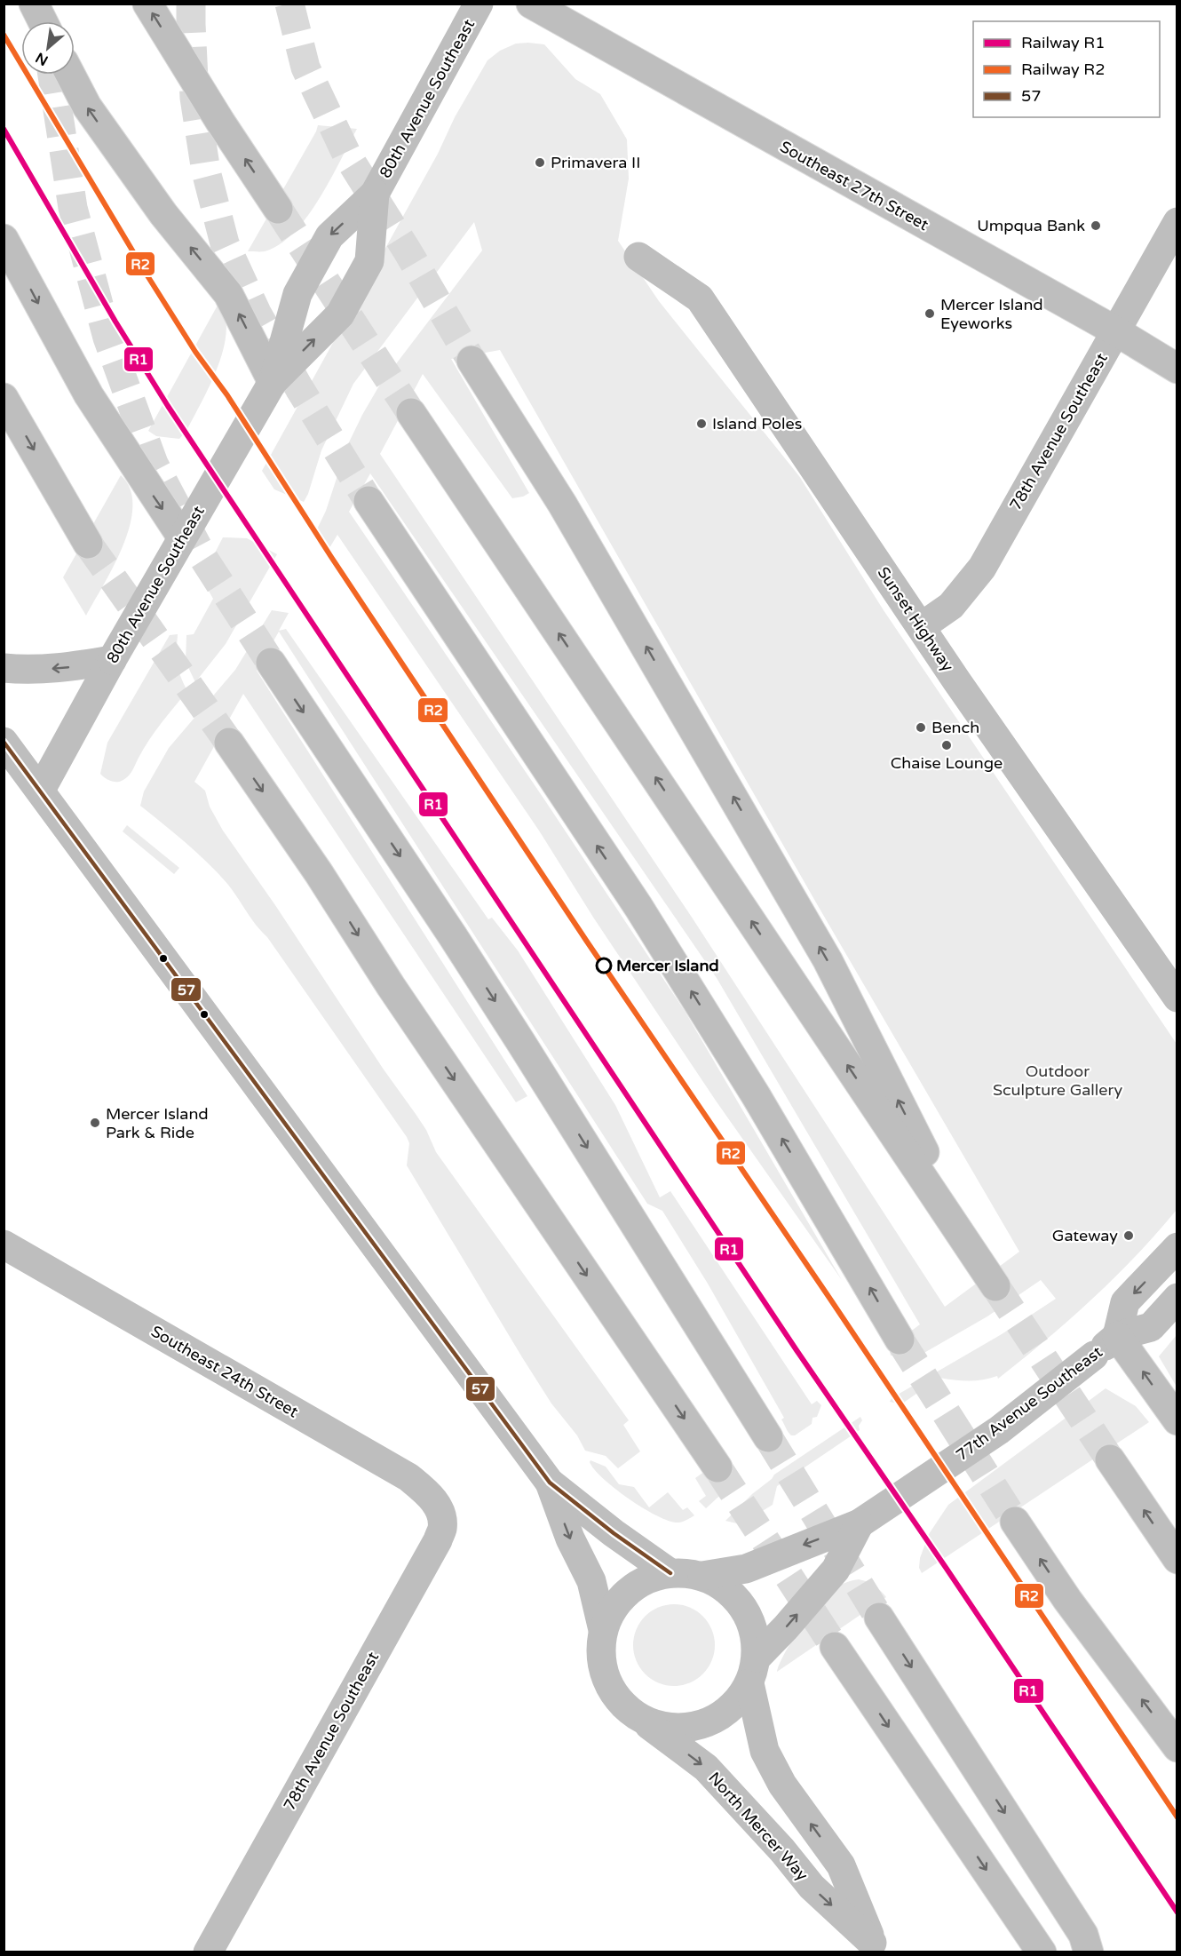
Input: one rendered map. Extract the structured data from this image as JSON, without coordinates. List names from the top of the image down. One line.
{"streets":{"main road":["80th Avenue Southeast","Southeast 27th Street","78th Avenue Southeast","Sunset Highway","Southeast 24th Street","77th Avenue Southeast","North Mercer Way"]},"crossings":[["Southeast 27th Street","78th Avenue Southeast"],["78th Avenue Southeast","Sunset Highway"],["78th Avenue Southeast","Southeast 24th Street"],["77th Avenue Southeast","North Mercer Way"]],"parks":["Outdoor Sculpture Gallery"],"places":["Primavera II","Umpqua Bank","Mercer Island Eyeworks","Island Poles","Bench","Chaise Lounge","Mercer Island","Mercer Island Park & Ride","Gateway"],"lines":["rail line R2","rail line R1","transit line 57"],"legend":["Railway R1","Railway R2","57"],"north":"bottom left"}
